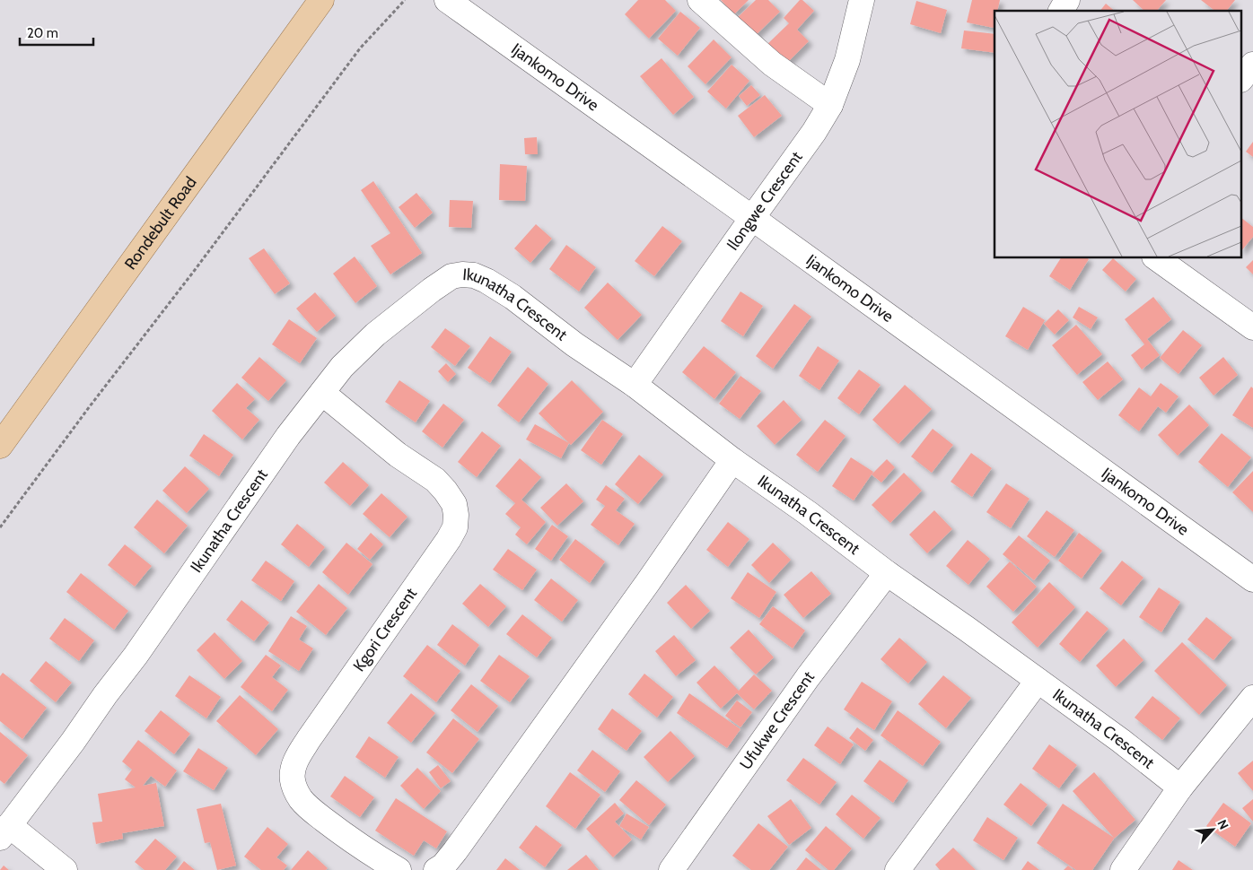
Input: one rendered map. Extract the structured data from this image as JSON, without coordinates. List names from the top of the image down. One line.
{"streets":{"main road":["Rondebult Road"],"street":["Ijankomo Drive","Ilongwe Crescent","Ikunatha Crescent","Kgori Crescent","Ufukwe Crescent"]},"crossings":[["Ijankomo Drive","Ilongwe Crescent"],["Ilongwe Crescent","Ikunatha Crescent"],["Ikunatha Crescent","Kgori Crescent"],["Ikunatha Crescent","Ufukwe Crescent"]],"scale_bar":"20 m","north":"top right"}
